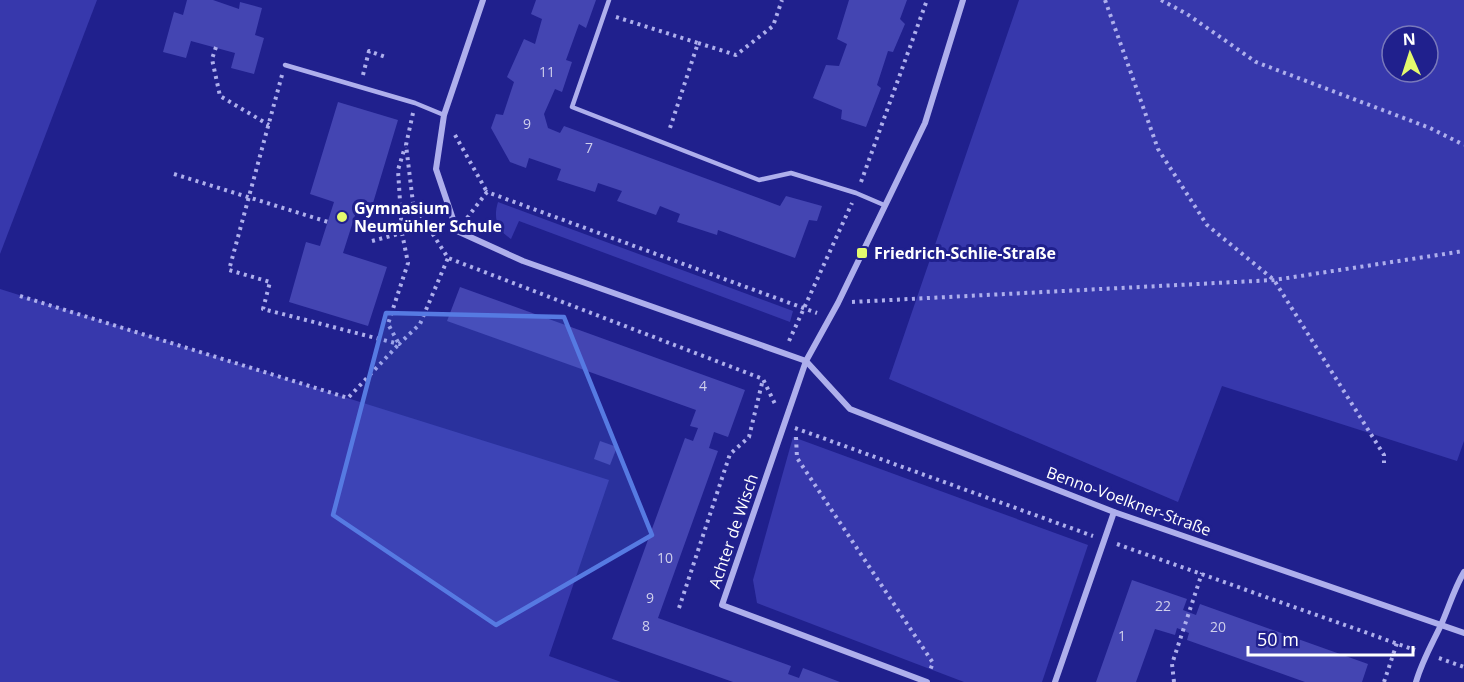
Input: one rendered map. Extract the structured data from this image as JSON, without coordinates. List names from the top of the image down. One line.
{"streets":{"street":["Benno-Voelkner-Straße","Achter de Wisch"]},"crossings":[["Benno-Voelkner-Straße","Achter de Wisch"]],"places":{"other":["Gymnasium Neumühler Schule"],"transit":["Friedrich-Schlie-Straße"]},"house_numbers":["11","9","7","4","10","9","22","8","20","1"],"scale_bar":"50 m","north":"top"}
